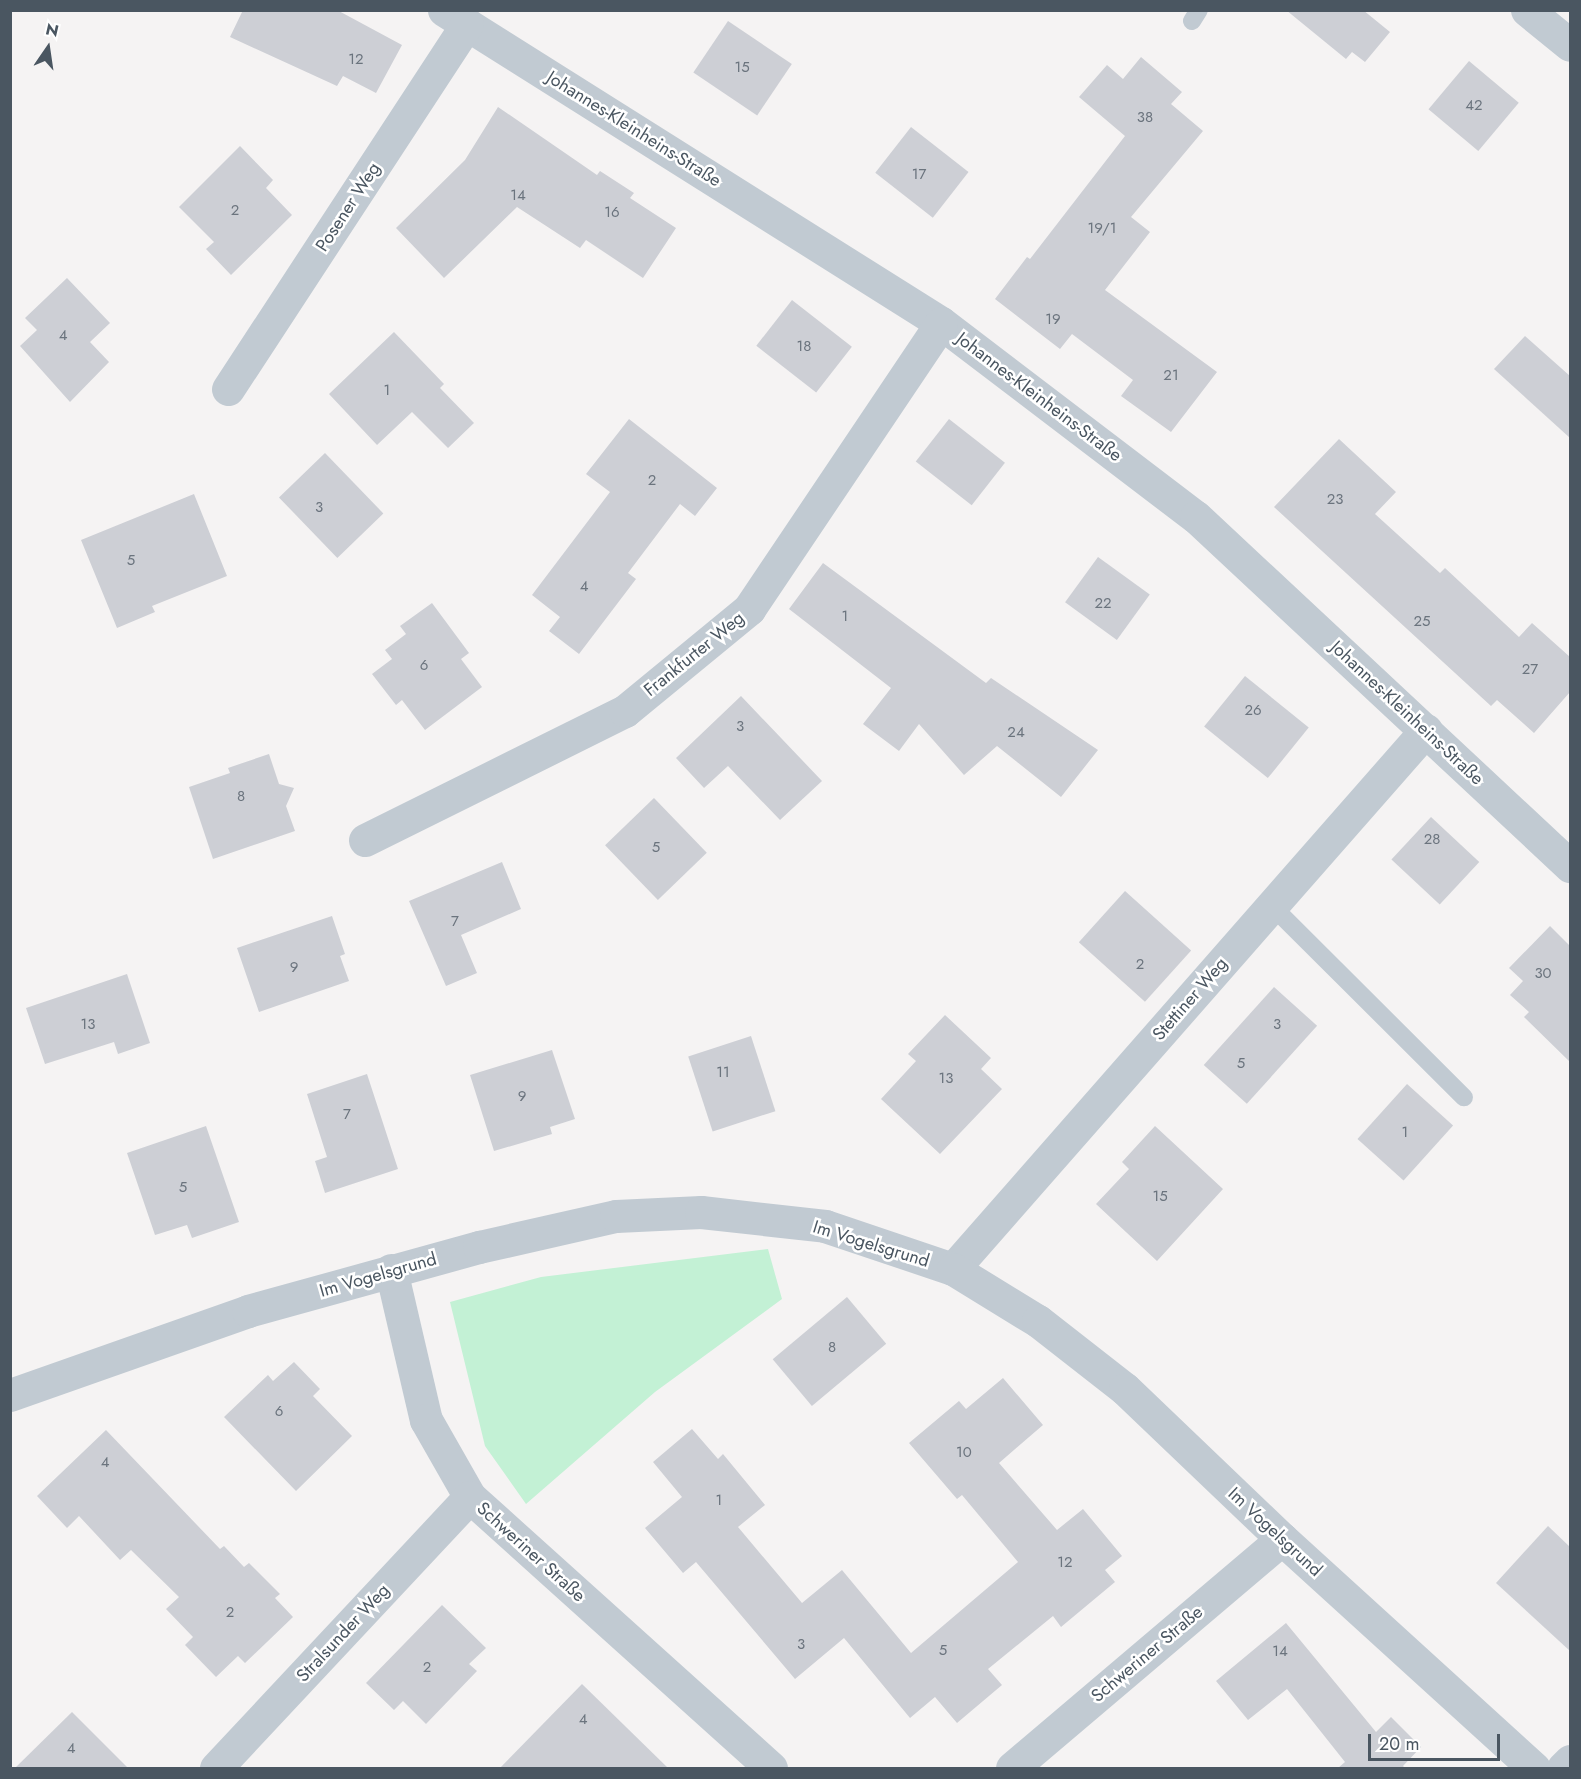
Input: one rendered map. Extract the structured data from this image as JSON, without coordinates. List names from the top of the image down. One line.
{"streets":{"street":["Johannes-Kleinheins-Straße","Posener Weg","Frankfurter Weg","Stettiner Weg","Im Vogelsgrund","Schweriner Straße","Stralsunder Weg"]},"crossings":[["Johannes-Kleinheins-Straße","Posener Weg"],["Johannes-Kleinheins-Straße","Frankfurter Weg"],["Johannes-Kleinheins-Straße","Stettiner Weg"],["Stettiner Weg","Im Vogelsgrund"],["Im Vogelsgrund","Schweriner Straße"],["Schweriner Straße","Stralsunder Weg"]],"house_numbers":["12","15","42","38","17","14","2","16","19/1","19","4","18","21","1","2","23","3","5","4","22","1","25","6","27","26","3","24","8","28","5","7","2","9","30","13","3","5","11","13","9","7","1","5","15","8","6","10","4","1","12","2","3","5","14","2","4","4"],"scale_bar":"20 m","north":"top"}
